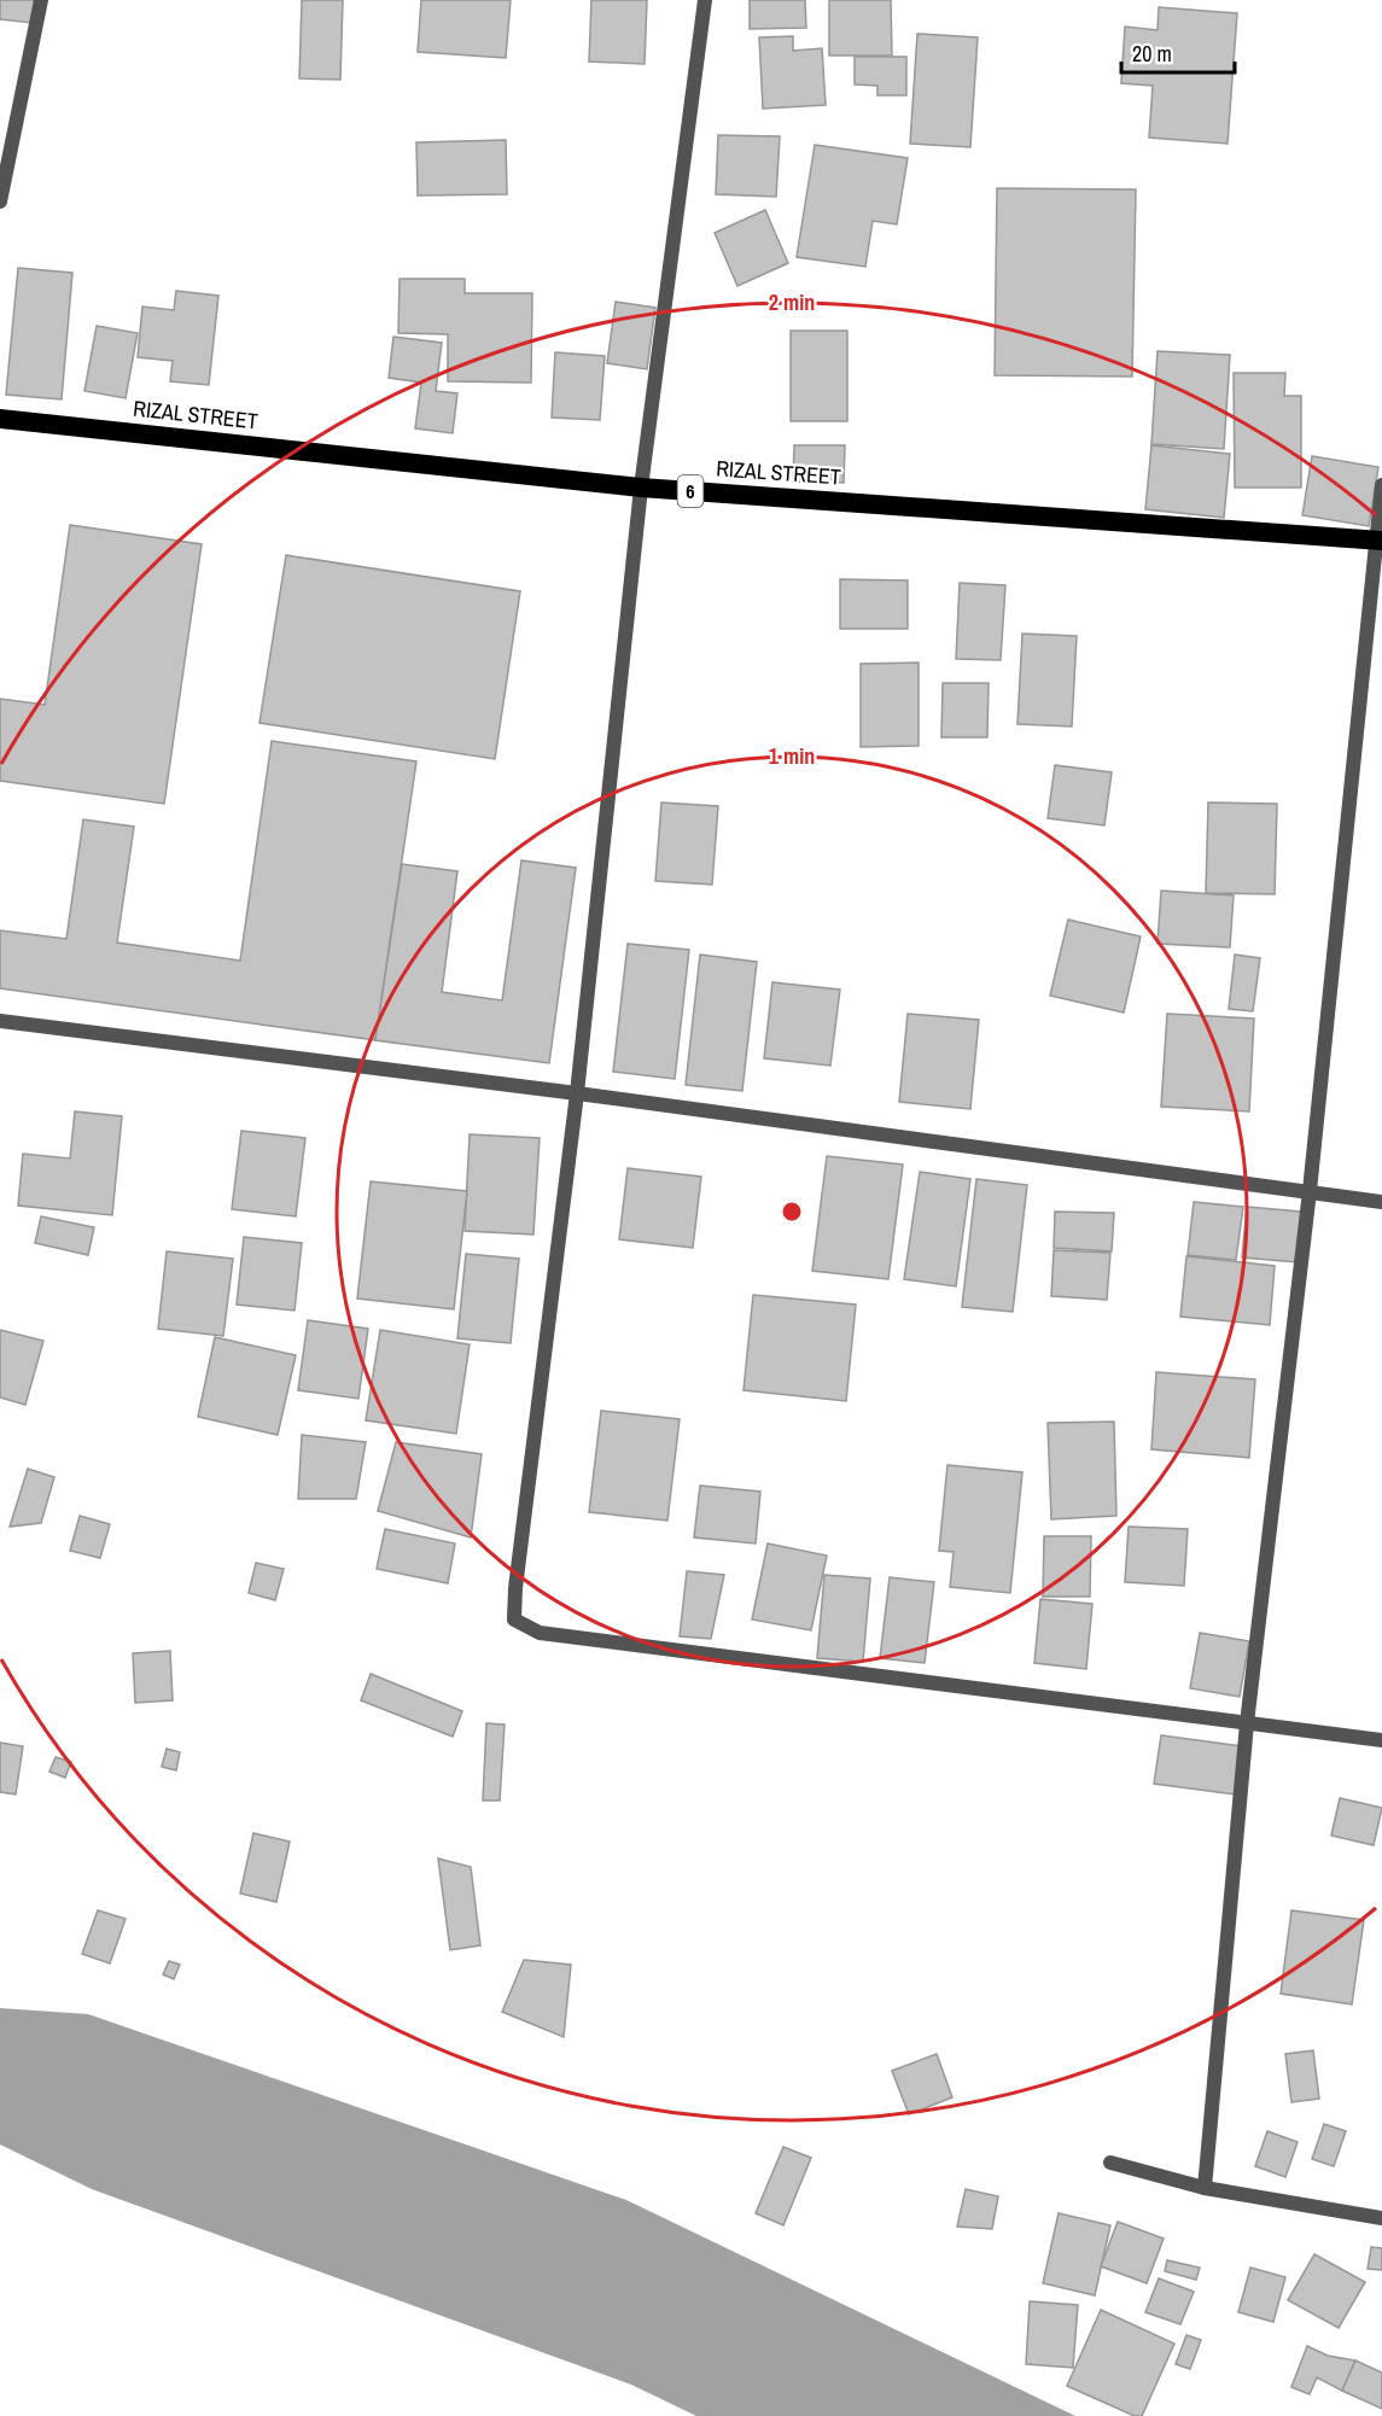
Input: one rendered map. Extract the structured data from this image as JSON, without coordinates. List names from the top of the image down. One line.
{"streets":{"highway":["RIZAL STREET","6"]},"scale_bar":"20 m","rings":["2 min","1 min"]}
